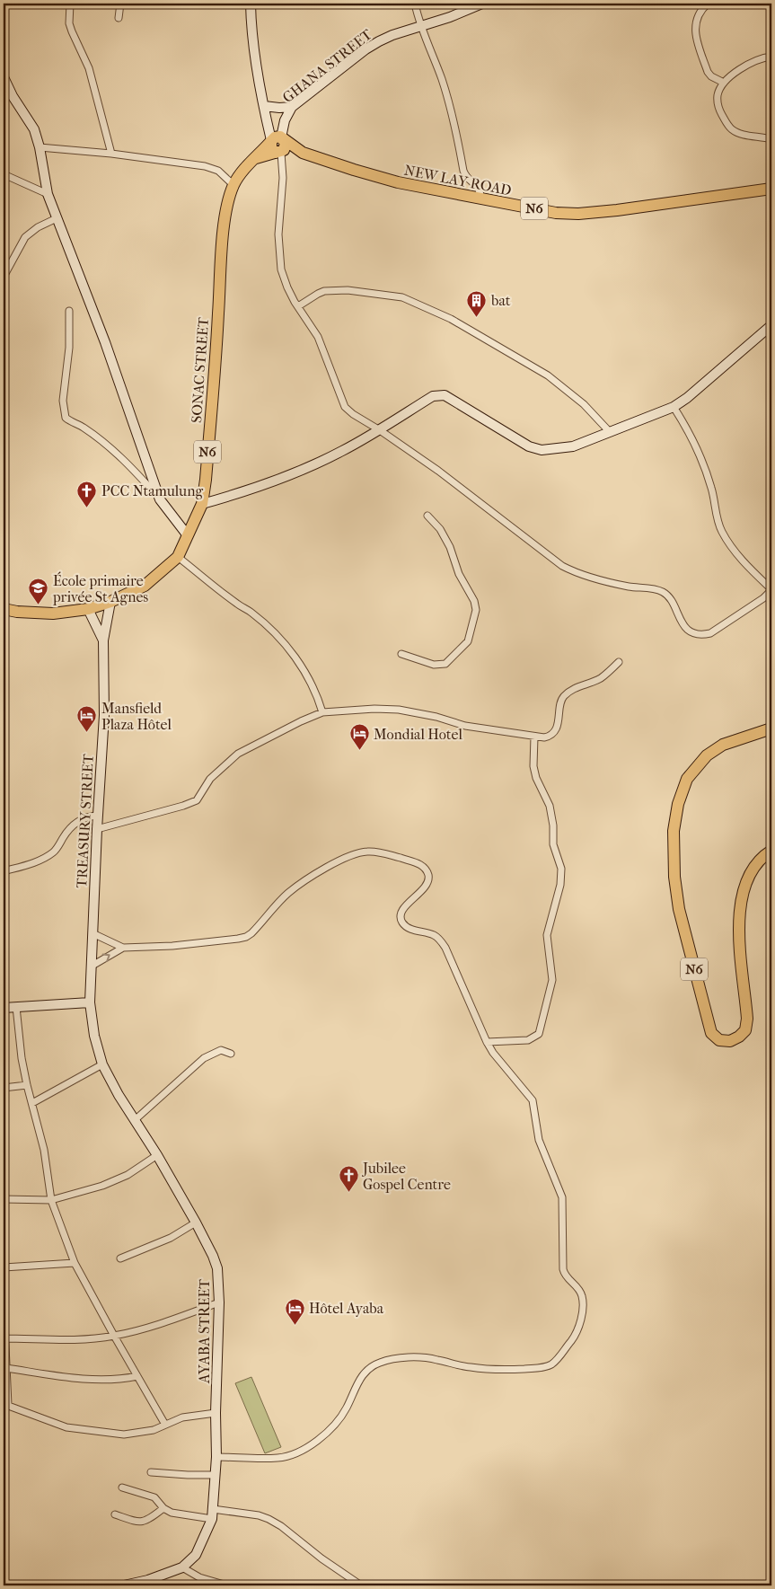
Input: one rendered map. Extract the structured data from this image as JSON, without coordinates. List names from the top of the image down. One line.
{"streets":{"highway":["NEW LAY ROAD","N6","SONAC STREET"],"street":["GHANA STREET","TREASURY STREET","AYABA STREET"]},"crossings":[["GHANA STREET","N6"],["NEW LAY ROAD","N6"],["N6","SONAC STREET"],["SONAC STREET","TREASURY STREET"],["TREASURY STREET","AYABA STREET"]],"places":{"building":["bat"],"church":["PCC Ntamulung","Jubilee Gospel Centre"],"school or university":["École primaire privée St Agnes"],"hotel":["Mansfield Plaza Hôtel","Mondial Hotel","Hôtel Ayaba"]}}
